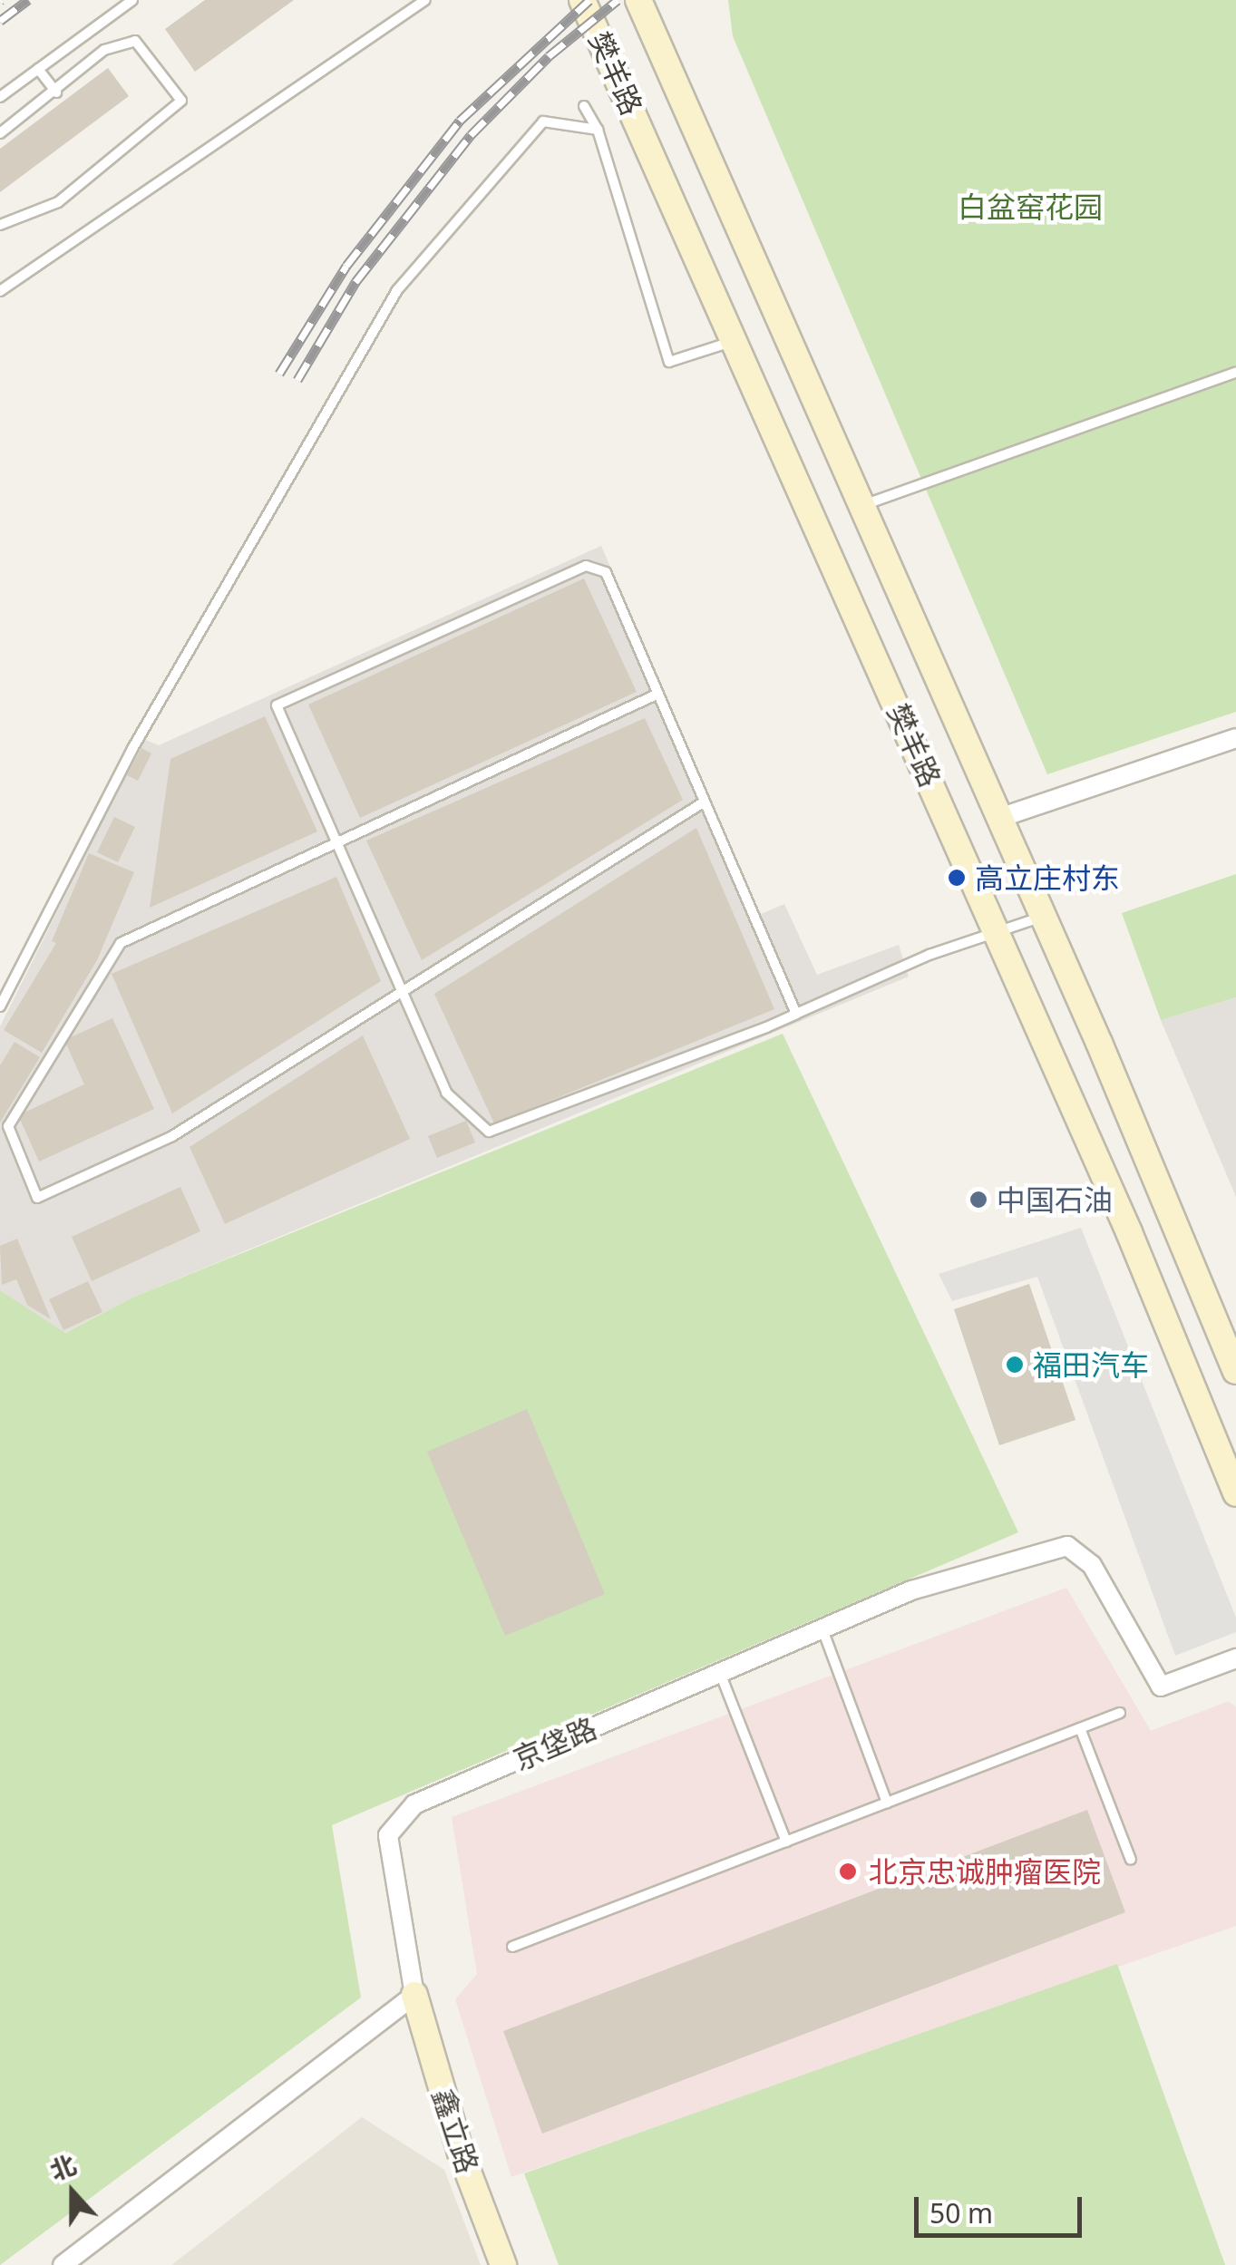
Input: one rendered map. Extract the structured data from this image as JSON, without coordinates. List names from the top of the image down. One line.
{"streets":{"main road":["樊羊路","鑫立路"],"street":["京垡路"]},"crossings":[["京垡路","鑫立路"]],"parks":["白盆窑花园"],"places":["高立庄村东","中国石油","福田汽车","北京忠诚肿瘤医院"],"scale_bar":"50 m","north":"top"}
